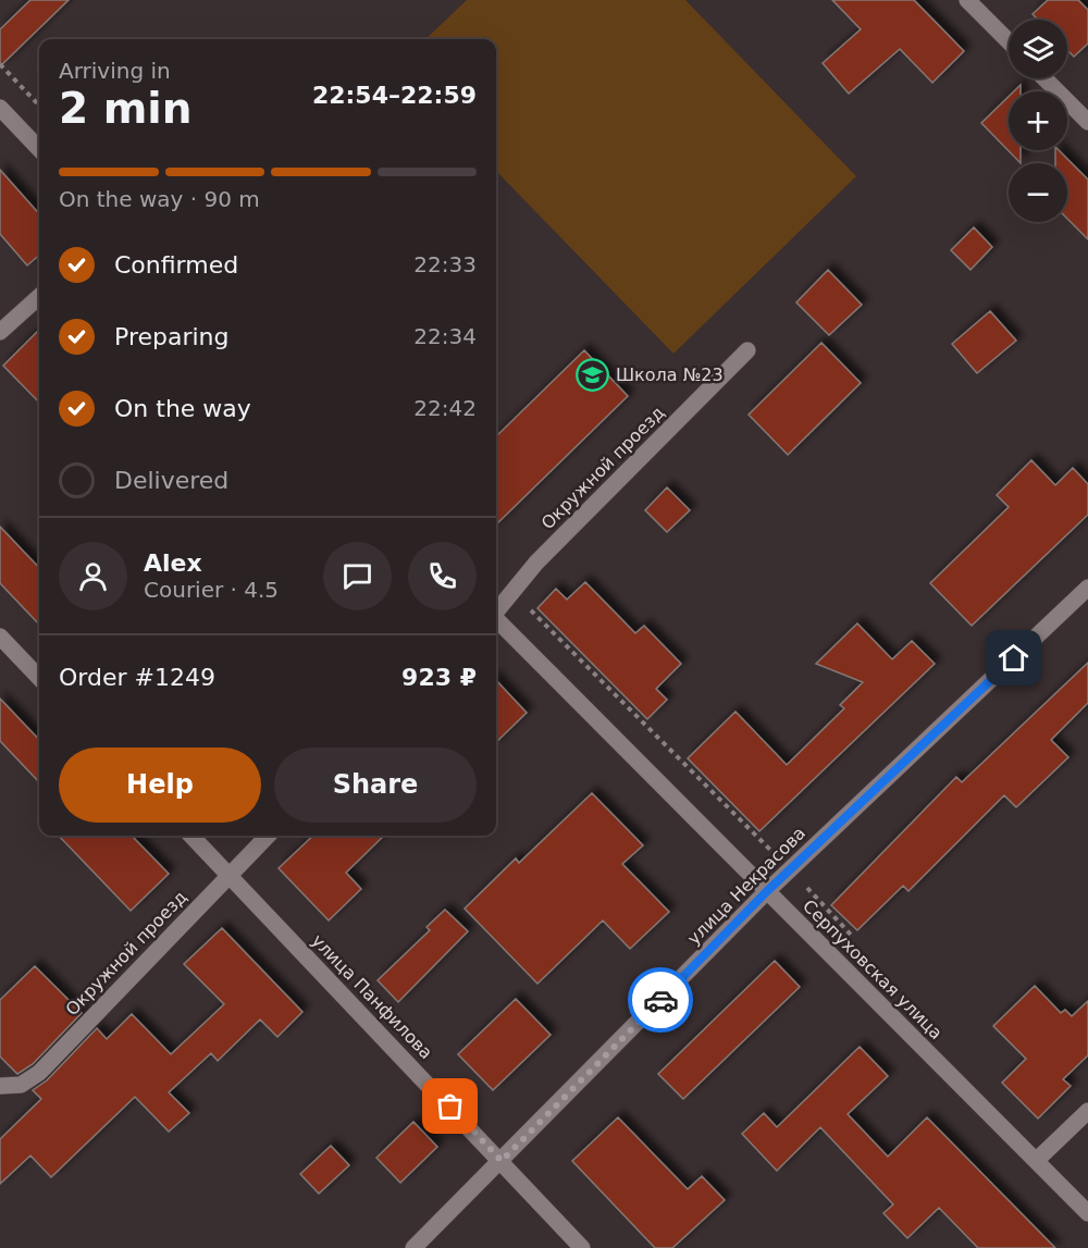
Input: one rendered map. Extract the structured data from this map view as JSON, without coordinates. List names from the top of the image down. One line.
{"streets":{"street":["Окружной проезд","улица Некрасова","Серпуховская улица","улица Панфилова"]},"crossings":[["Окружной проезд","улица Панфилова"],["улица Некрасова","Серпуховская улица"],["улица Некрасова","улица Панфилова"]],"places":{"school or university":["Школа №23"]},"page":{"map_buttons":["+","−"],"heading":["2 min","Arriving in","22:54–22:59"],"panel":["Alex","Courier · 4.5","Order #1249","923 ₽"],"bar":"On the way · 90 m","list":[["Confirmed","22:33"],["Preparing","22:34"],["On the way","22:42"],"Delivered"],"buttons":["Help","Share"]}}
